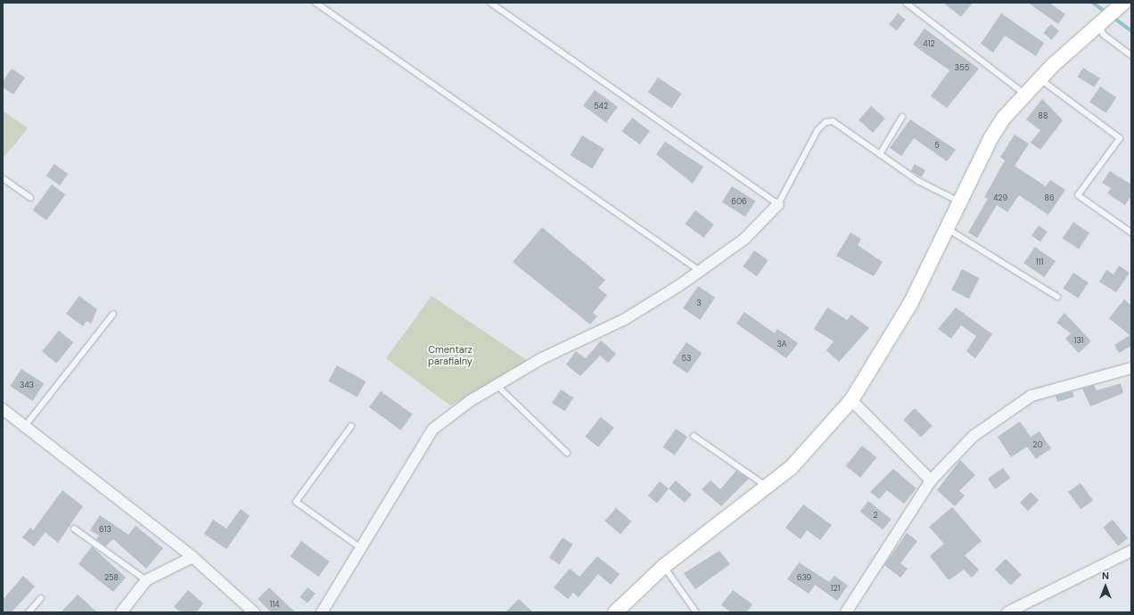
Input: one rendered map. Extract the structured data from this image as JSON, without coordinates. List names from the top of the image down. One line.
{"parks":["Cmentarz parafialny"],"house_numbers":["412","355","542","88","5","429","86","606","111","3","131","3A","53","343","20","2","613","258","639","121","114"],"north":"top"}
